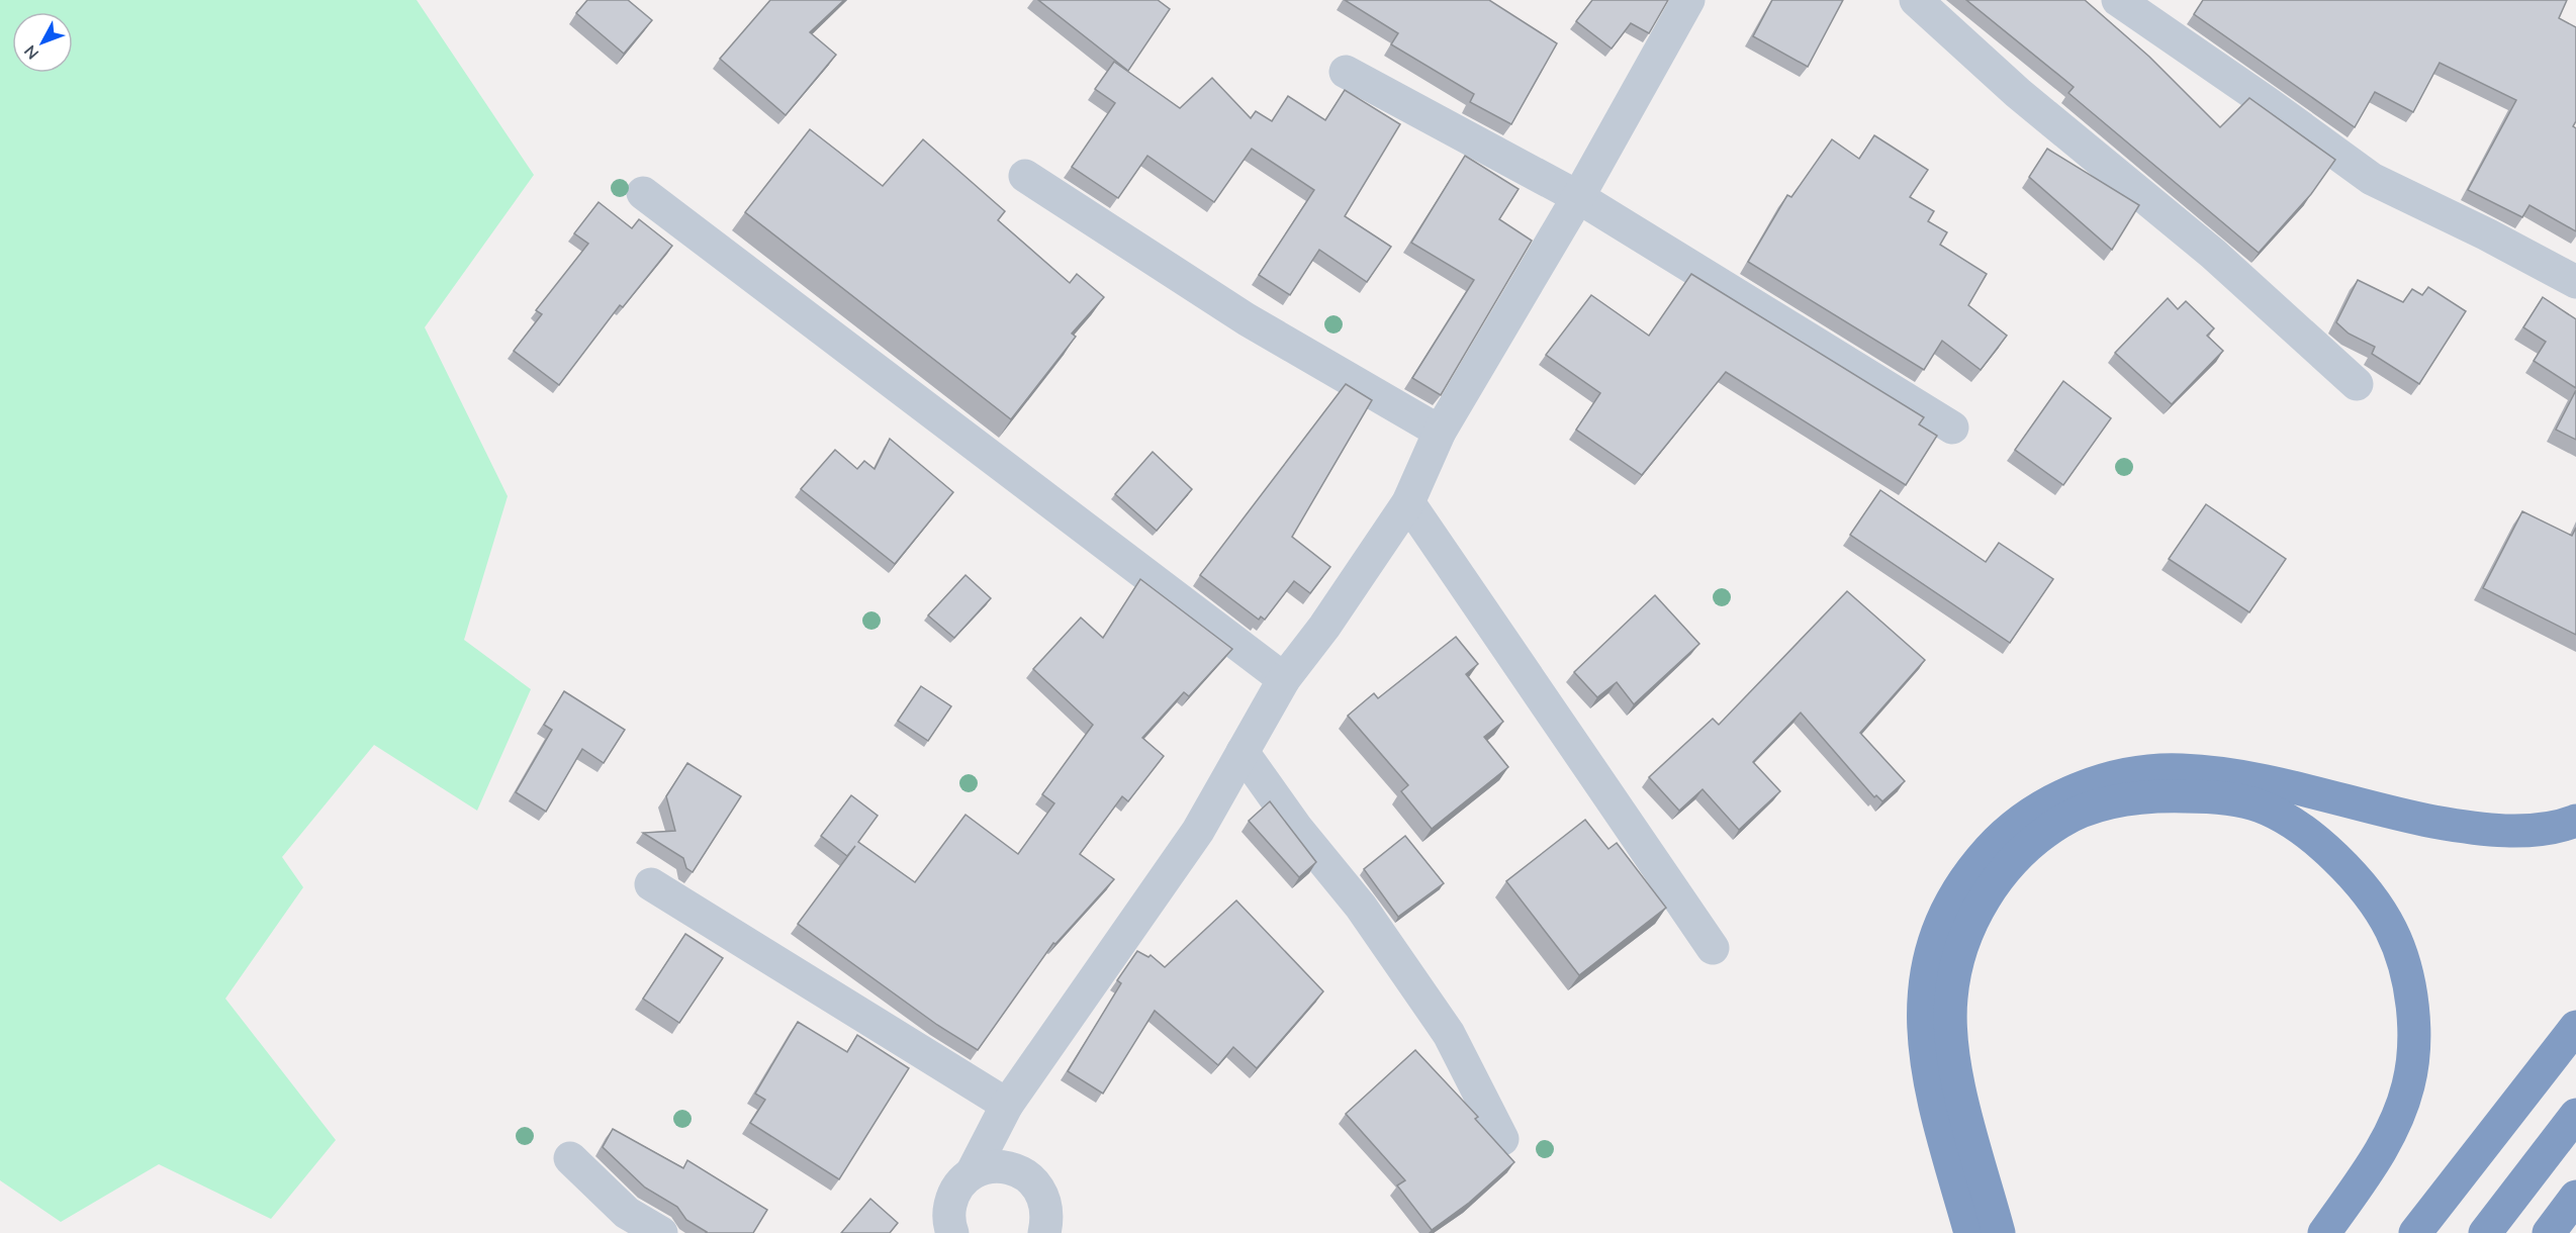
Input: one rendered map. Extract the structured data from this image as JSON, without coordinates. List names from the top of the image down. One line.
{"north":"bottom left"}
